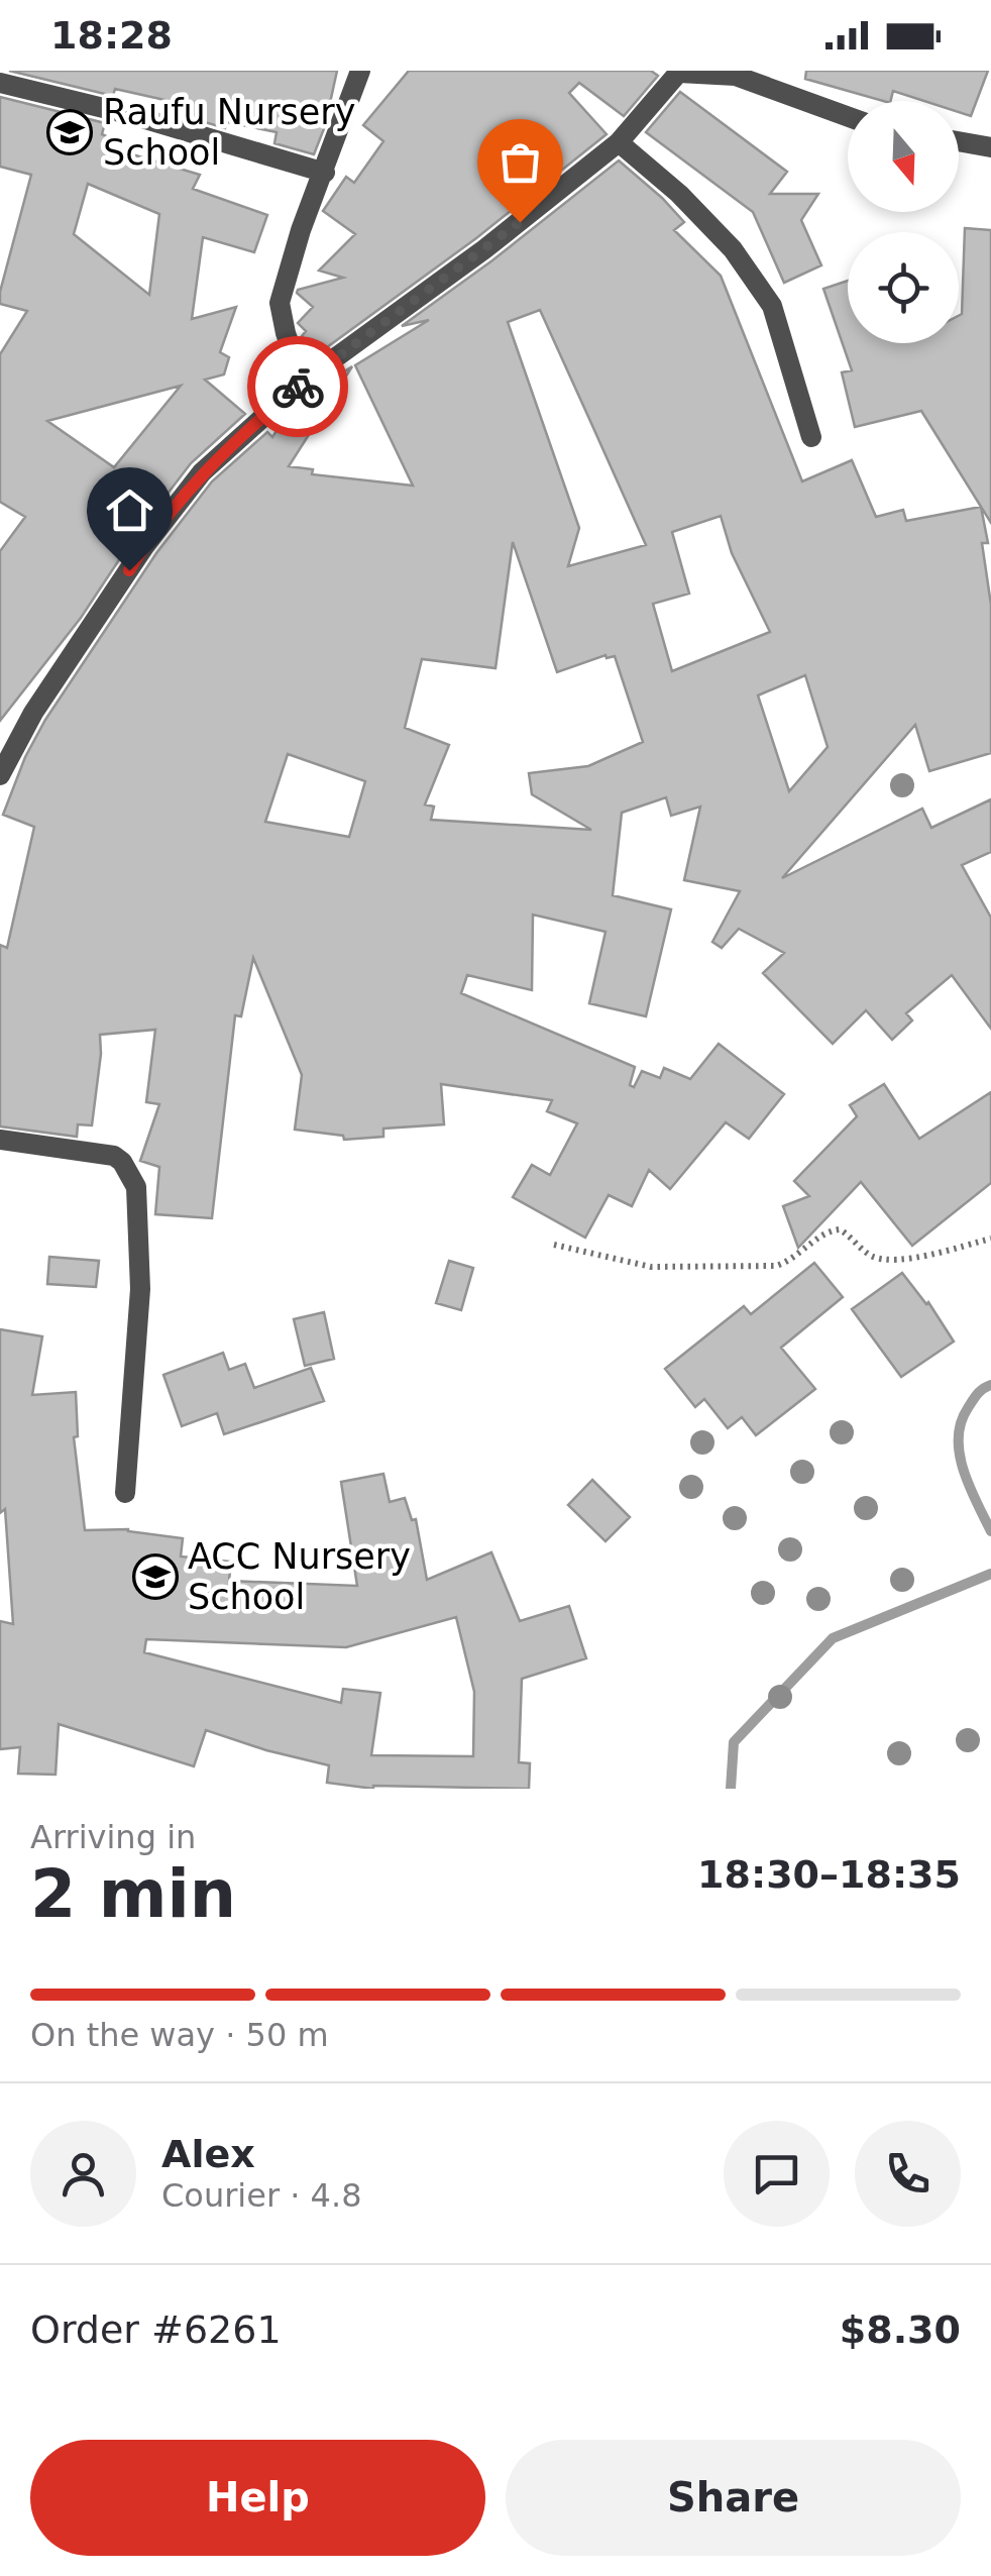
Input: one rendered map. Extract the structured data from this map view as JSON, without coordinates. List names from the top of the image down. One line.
{"places":{"school or university":["Raufu Nursery School","ACC Nursery School"]},"north":"bottom","page":{"status":"18:28","heading":["2 min","Arriving in","18:30–18:35"],"panel":["Alex","Courier · 4.8","Order #6261","$8.30"],"bar":"On the way · 50 m","buttons":["Help","Share"]}}
